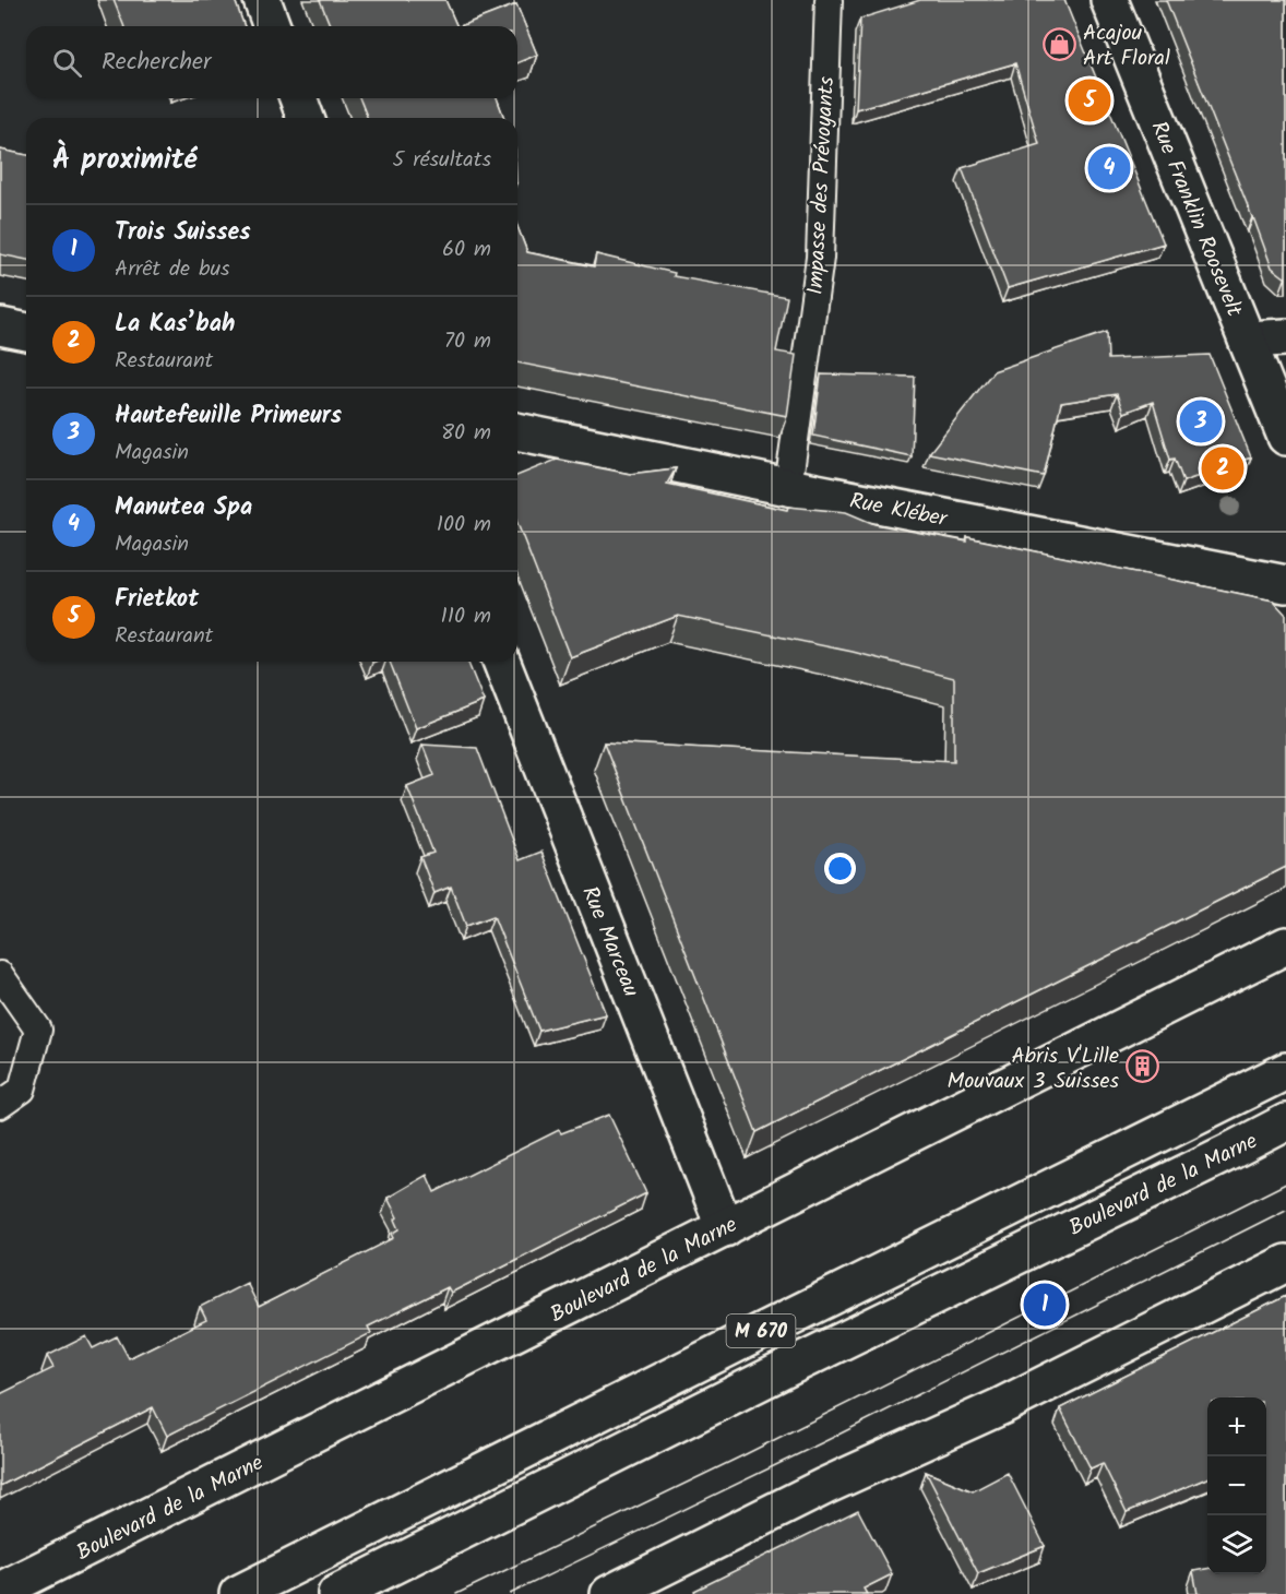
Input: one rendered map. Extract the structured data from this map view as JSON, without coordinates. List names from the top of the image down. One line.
{"streets":{"main road":["Rue Franklin Roosevelt","Rue Kléber","Rue Marceau","Boulevard de la Marne","M 670"],"lane":["Impasse des Prévoyants"]},"crossings":[["Impasse des Prévoyants","Rue Kléber"],["Rue Marceau","Boulevard de la Marne"]],"places":{"shop":["Acajou Art Floral"],"building":["Abris V'Lille Mouvaux 3 Suisses"]},"page":{"search":"Rechercher","pins":["5","4","3","2","1"],"heading":["À proximité","5 résultats"],"list":[{"mark":"1","name":"Trois Suisses","note":"Arrêt de bus","value":"60 m"},{"mark":"2","name":"La Kas’bah","note":"Restaurant","value":"70 m"},{"mark":"3","name":"Hautefeuille Primeurs","note":"Magasin","value":"80 m"},{"mark":"4","name":"Manutea Spa","note":"Magasin","value":"100 m"},{"mark":"5","name":"Frietkot","note":"Restaurant","value":"110 m"}],"map_buttons":["+","−"]}}
